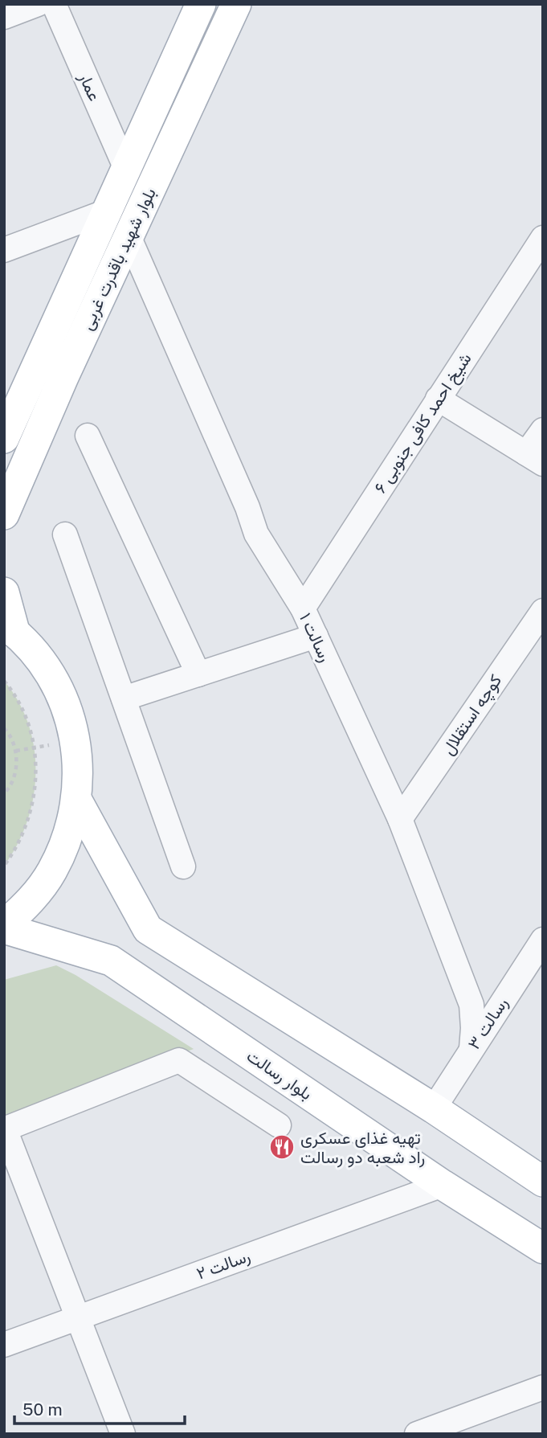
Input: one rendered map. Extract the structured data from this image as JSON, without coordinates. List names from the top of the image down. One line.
{"streets":{"main road":["بلوار شهید باقدرت غربی","بلوار رسالت"],"street":["عمار","شیخ احمد کافی جنوبی ۶","رسالت ۱","کوچه استقلال","رسالت ۳","رسالت ۲"]},"crossings":[["عمار","بلوار شهید باقدرت غربی"],["بلوار شهید باقدرت غربی","رسالت ۱"],["شیخ احمد کافی جنوبی ۶","رسالت ۱"],["رسالت ۱","کوچه استقلال"],["رسالت ۱","رسالت ۳"],["بلوار رسالت","رسالت ۲"]],"places":{"restaurant":["تهیه غذای عسکری راد شعبه دو رسالت"]},"scale_bar":"50 m"}
